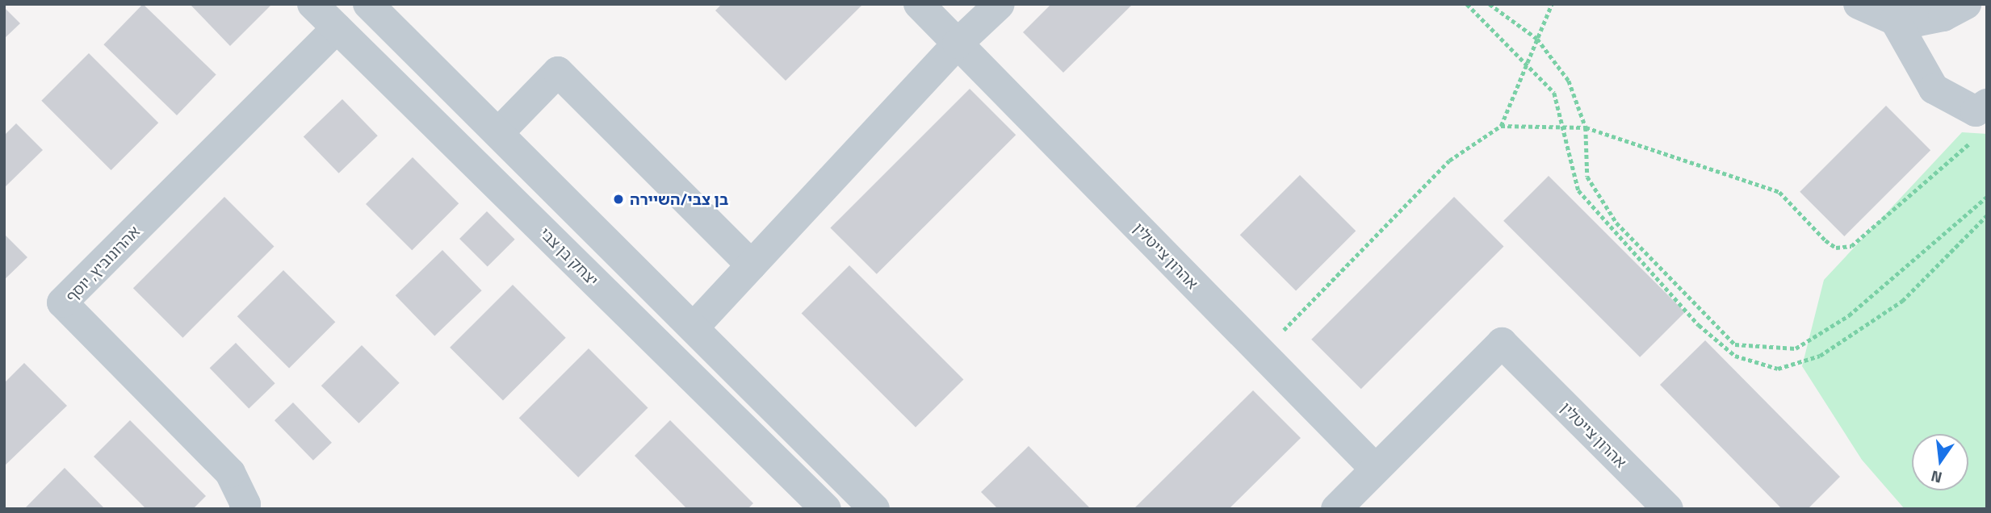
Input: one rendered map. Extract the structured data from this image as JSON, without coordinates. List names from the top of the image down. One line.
{"streets":{"street":["אהרון צייטלין","יצחק בן צבי","אהרונוביץ, יוסף"]},"crossings":[["יצחק בן צבי","אהרונוביץ, יוסף"]],"places":["בן צבי/השיירה"],"north":"bottom"}
